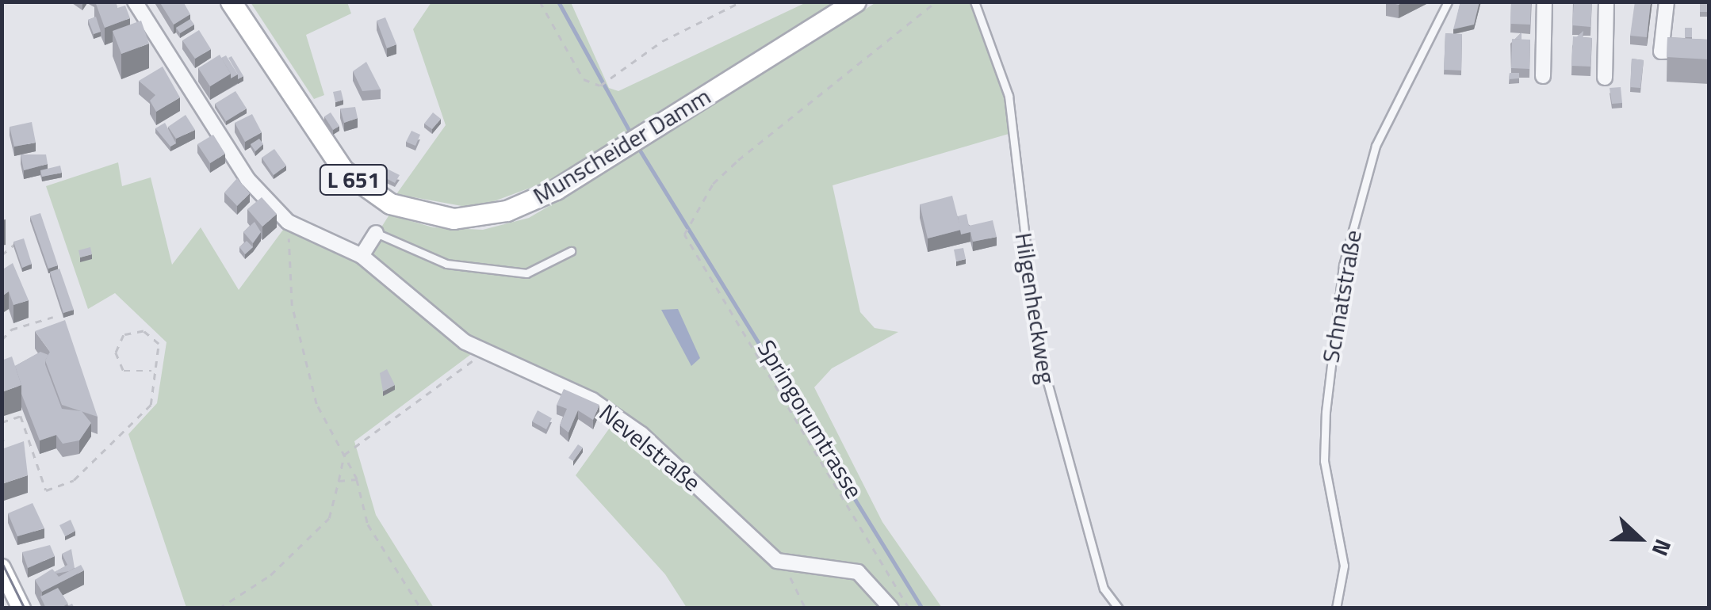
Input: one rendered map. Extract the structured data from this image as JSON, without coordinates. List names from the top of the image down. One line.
{"streets":{"main road":["Munscheider Damm","L 651"],"street":["Nevelstraße"],"lane":["Schnatstraße","Hilgenheckweg"],"path":["Springorumtrasse"]},"north":"right"}
